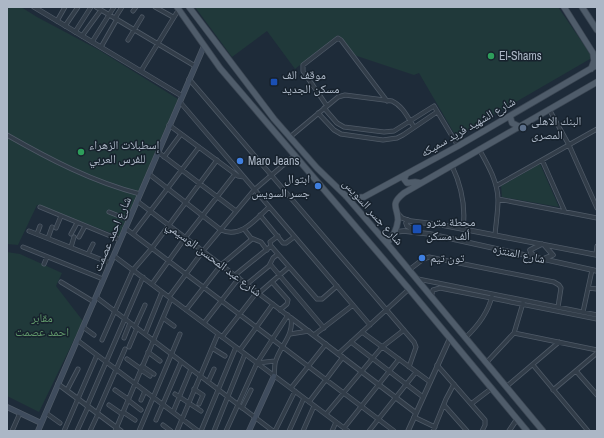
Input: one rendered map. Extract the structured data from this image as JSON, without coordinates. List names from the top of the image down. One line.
{"streets":{"main road":["شارع الشهيد فريد سميكه","شارع جسر السويس","شارع احمد عصمت"],"street":["شارع المنتزه","شارع عبد المحسن الوسيمي"]},"crossings":[["شارع الشهيد فريد سميكه","شارع جسر السويس"],["شارع الشهيد فريد سميكه","شارع المنتزه"],["شارع جسر السويس","شارع احمد عصمت"],["شارع احمد عصمت","شارع عبد المحسن الوسيمي"]],"parks":["مقابر احمد عصمت"],"places":{"other":["El-Shams","البنك الاهلى المصرى","إسطبلات الزهراء للفرس العربي","Maro Jeans","ابتوال جسر السويس","تون تيم"],"transit":["موقف الف مسكن الجديد","محطة مترو ألف مسكن"]}}
